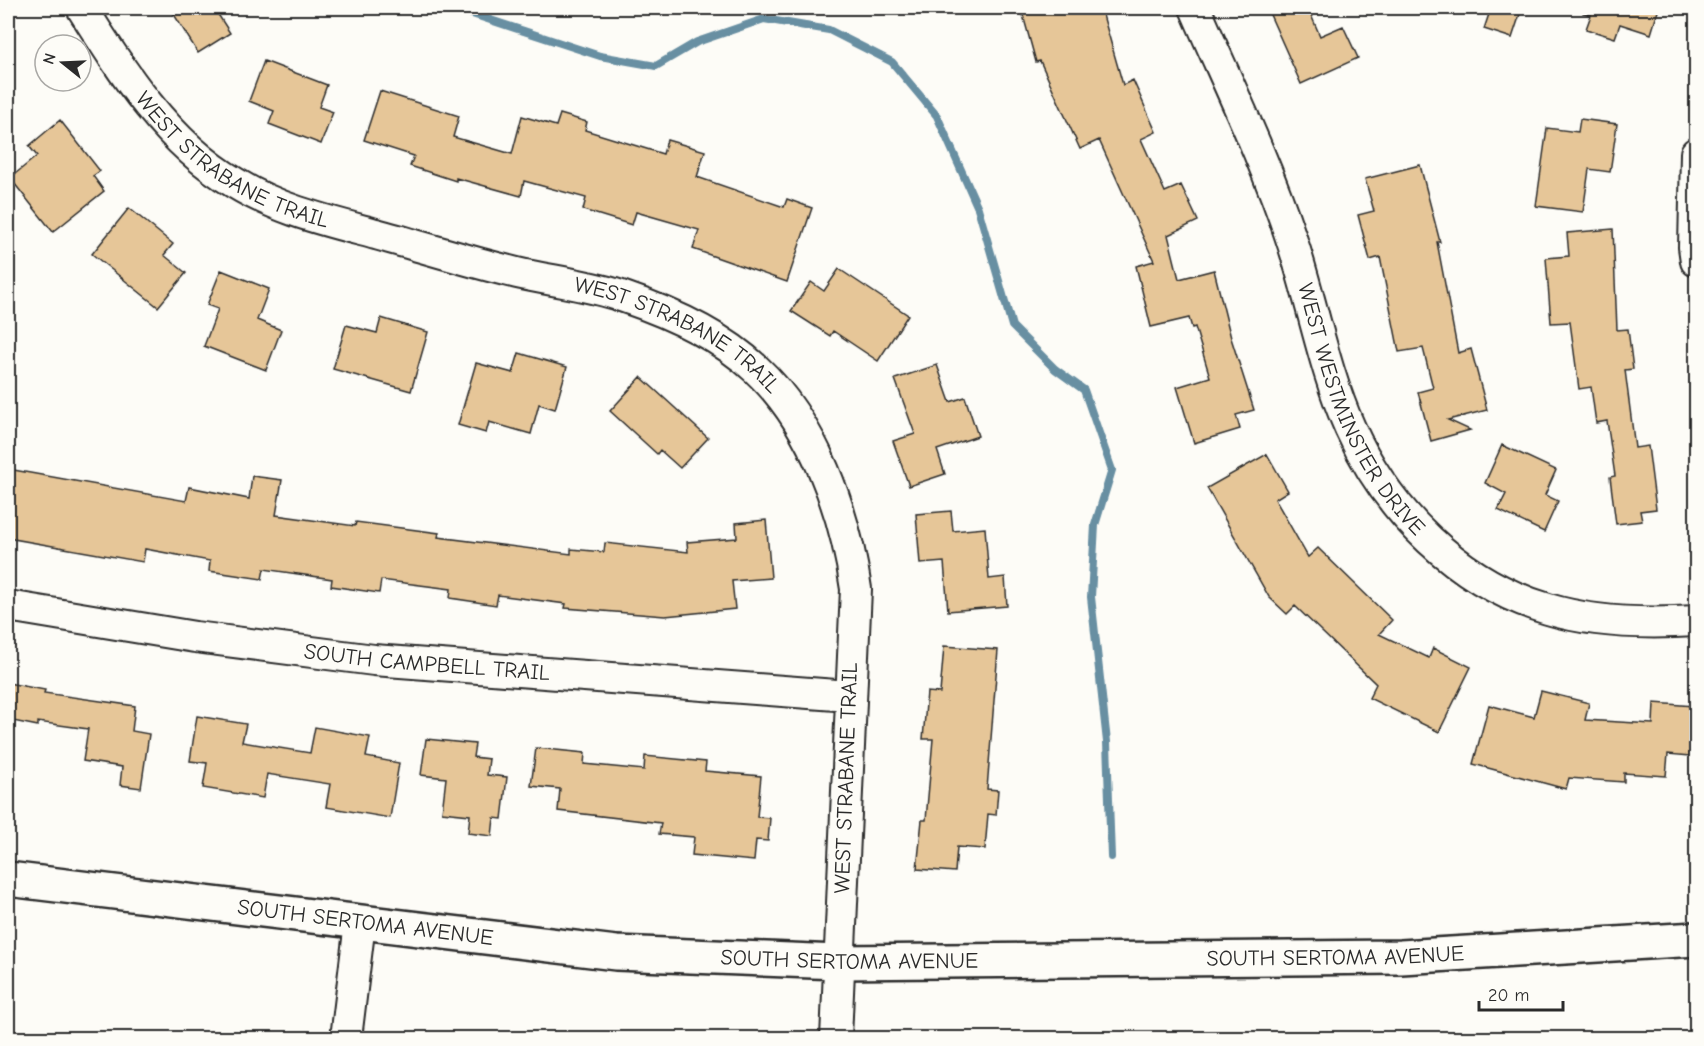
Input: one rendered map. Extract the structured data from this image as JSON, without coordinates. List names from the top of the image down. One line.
{"streets":{"main road":["SOUTH SERTOMA AVENUE"],"street":["WEST STRABANE TRAIL","WEST WESTMINSTER DRIVE","SOUTH CAMPBELL TRAIL"]},"crossings":[["WEST STRABANE TRAIL","SOUTH CAMPBELL TRAIL"],["WEST STRABANE TRAIL","SOUTH SERTOMA AVENUE"]],"scale_bar":"20 m","north":"left"}
